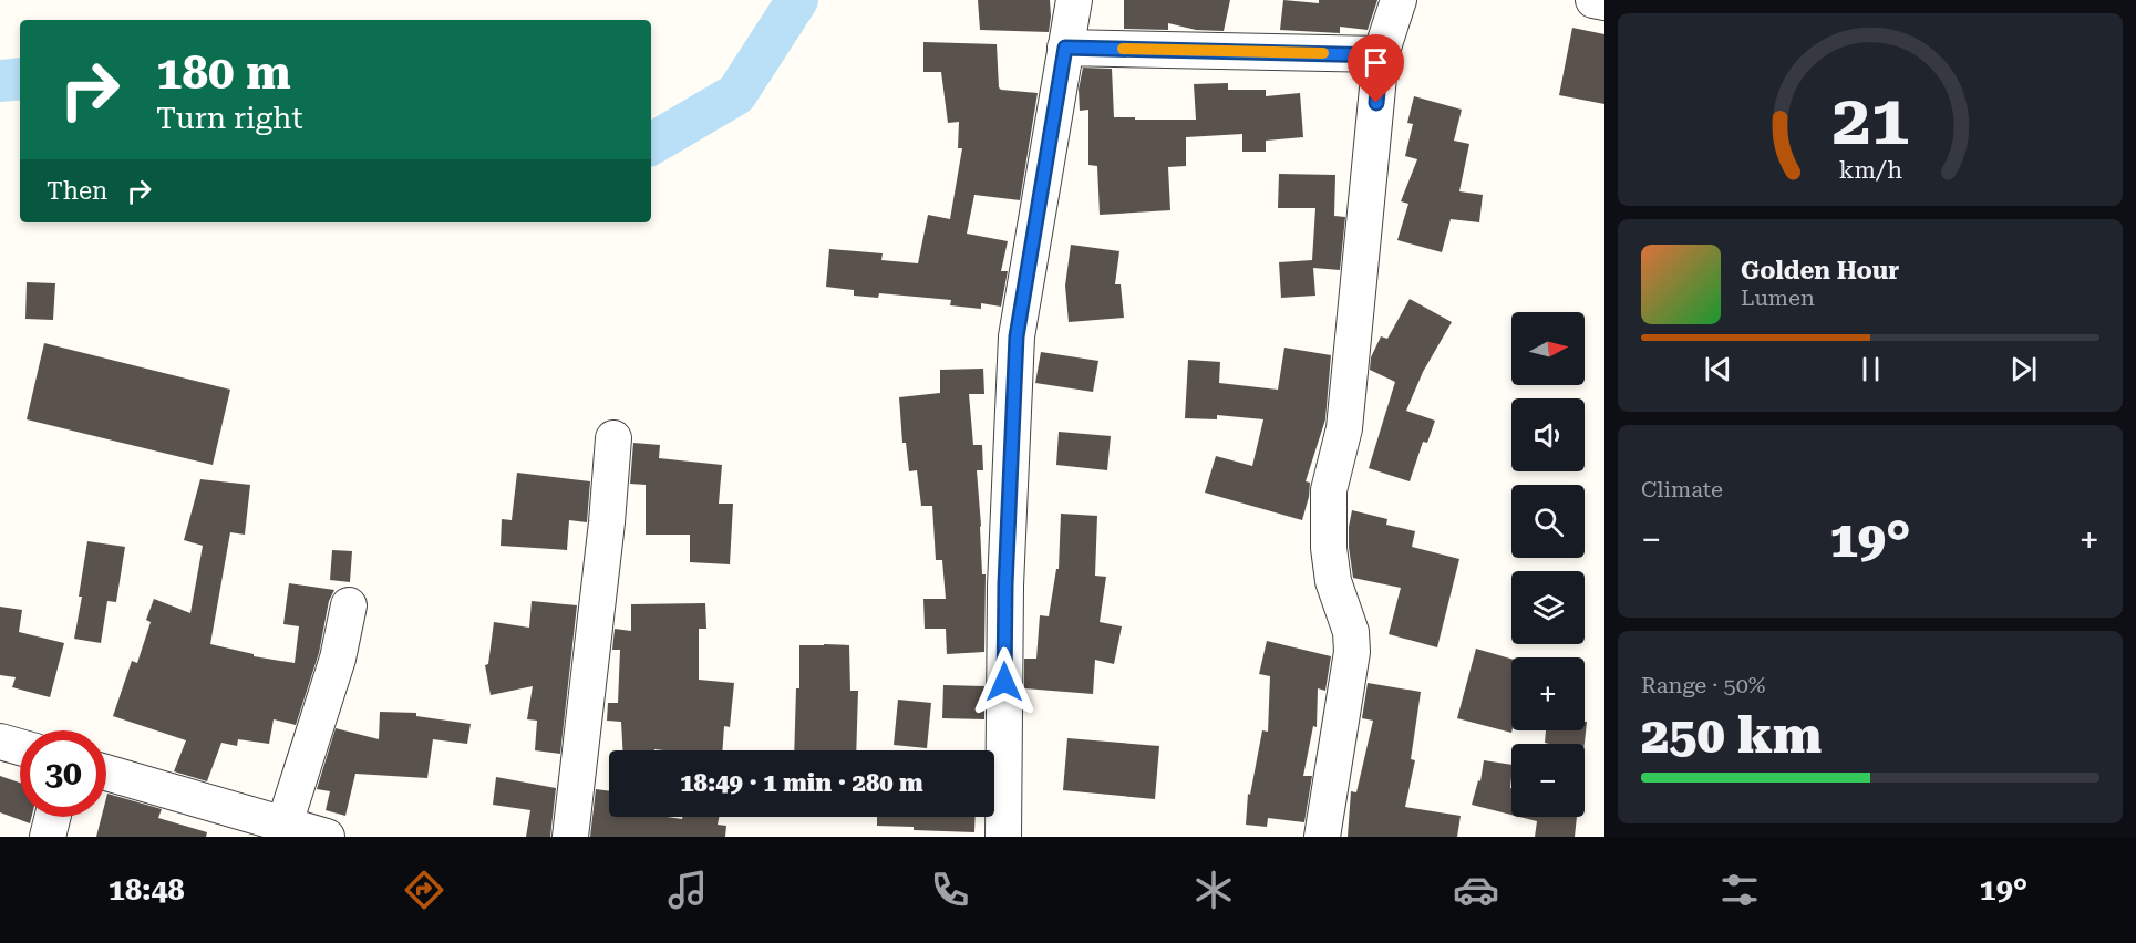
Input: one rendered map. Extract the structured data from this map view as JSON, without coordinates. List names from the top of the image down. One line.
{"north":"right","page":{"turn":["180 m","Turn right"],"then":"Then","song":["Golden Hour","Lumen"],"map_buttons":["+","−"],"tile":["Climate",["Range · 50%","250 km"]],"heat":["−","19°","+"],"limit":"30","trip":"18:49 · 1 min · 280 m","tabs":["18:48","19°"],"gauge":["21","km/h"]}}
